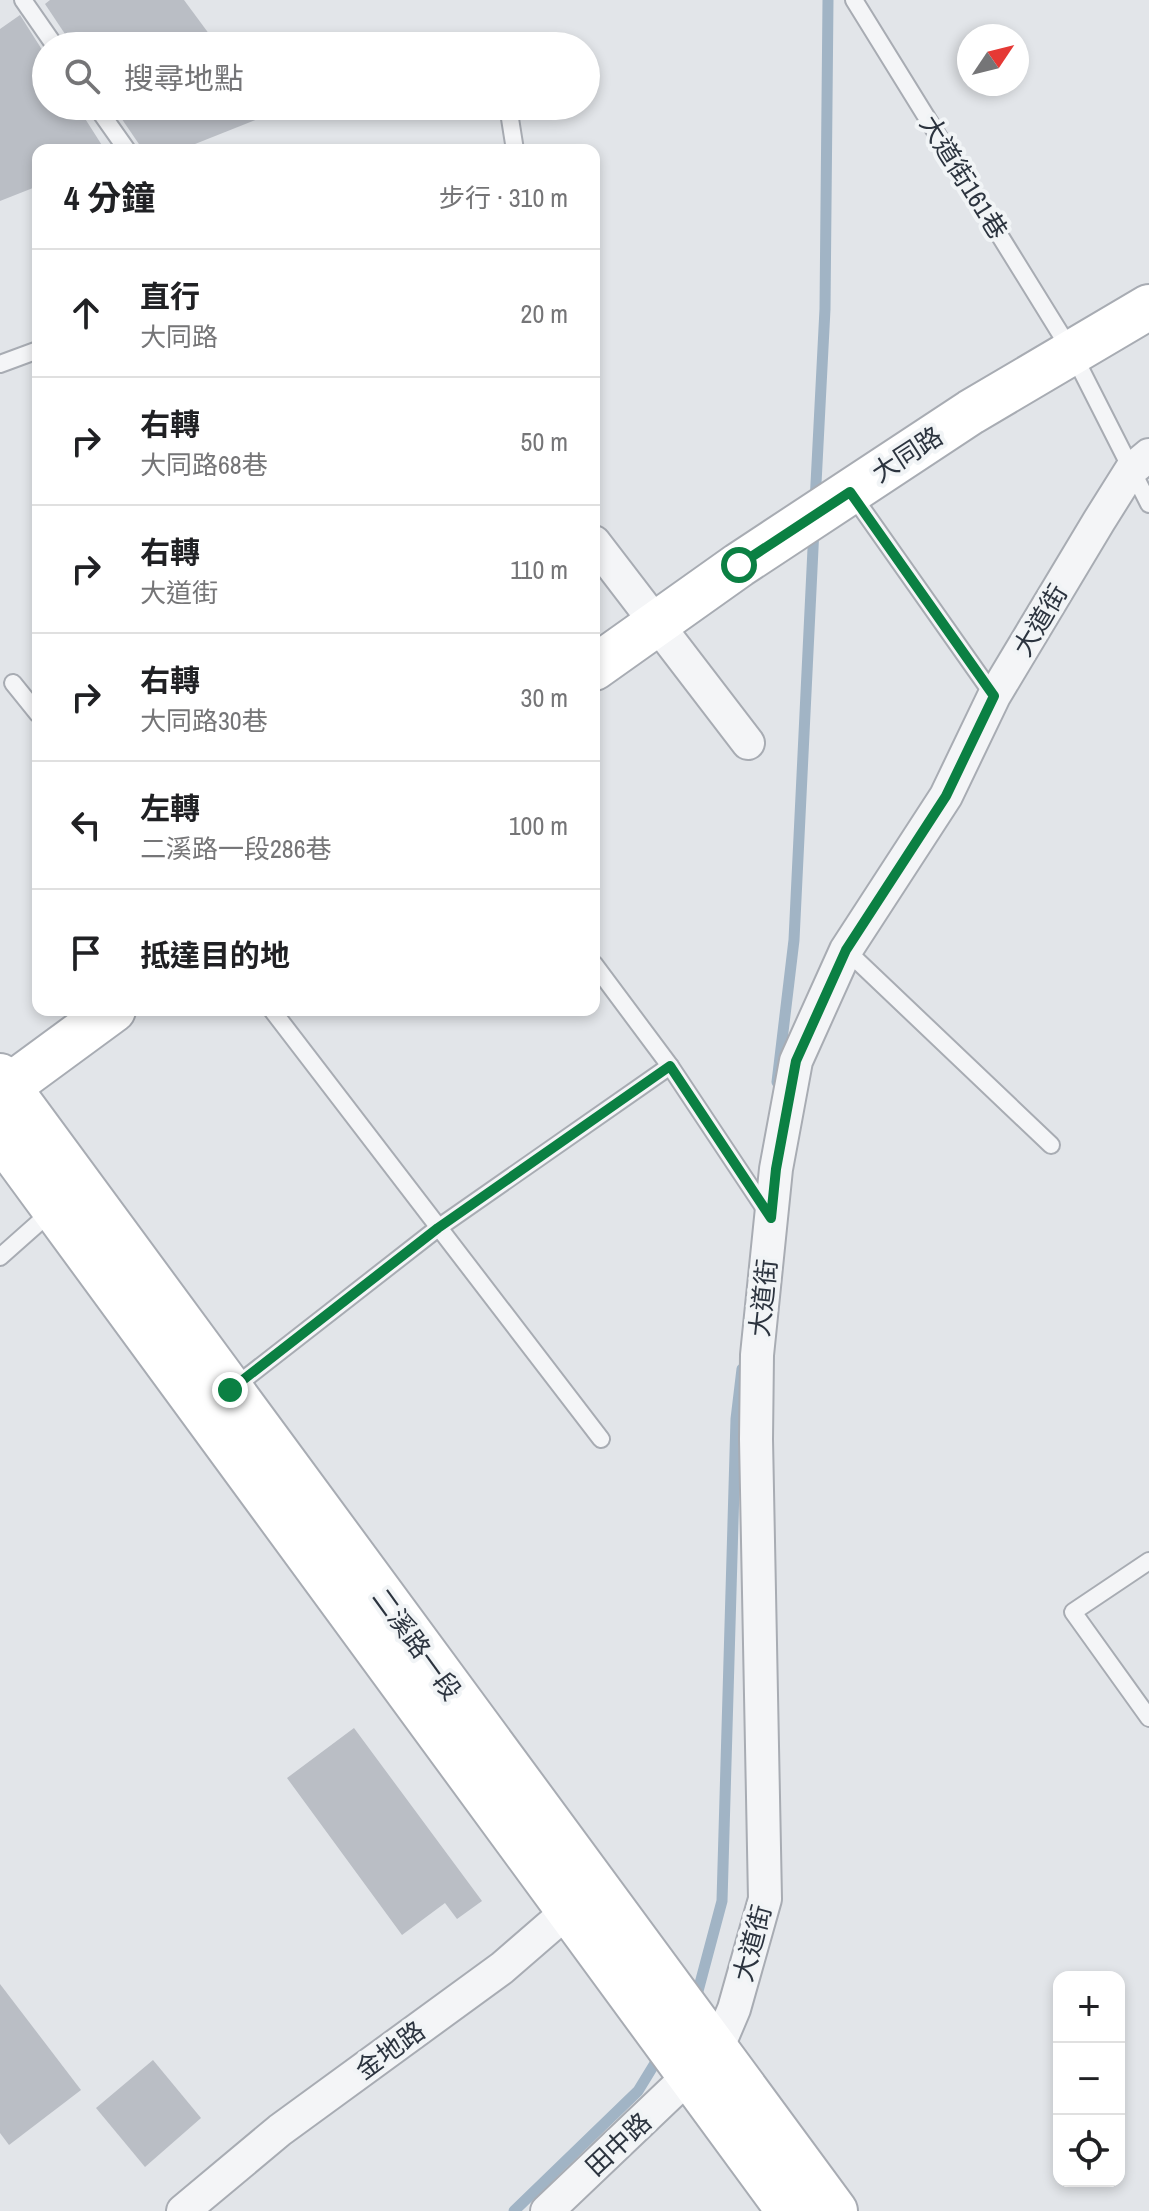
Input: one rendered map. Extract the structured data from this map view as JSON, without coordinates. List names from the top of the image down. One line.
{"streets":{"main road":["大同路","二溪路一段"],"street":["大道街","金地路","田中路"],"lane":["大道街161巷"]},"crossings":[["大道街161巷","大同路"],["大道街161巷","大道街"],["大道街","二溪路一段"],["大道街","田中路"],["二溪路一段","金地路"],["二溪路一段","田中路"]],"north":"top right","page":{"search":"搜尋地點","heading":["4 分鐘","步行 · 310 m"],"list":[["直行","大同路","20 m"],["右轉","大同路68巷","50 m"],["右轉","大道街","110 m"],["右轉","大同路30巷","30 m"],["左轉","二溪路一段286巷","100 m"],"抵達目的地"],"map_buttons":["+","−"]}}
